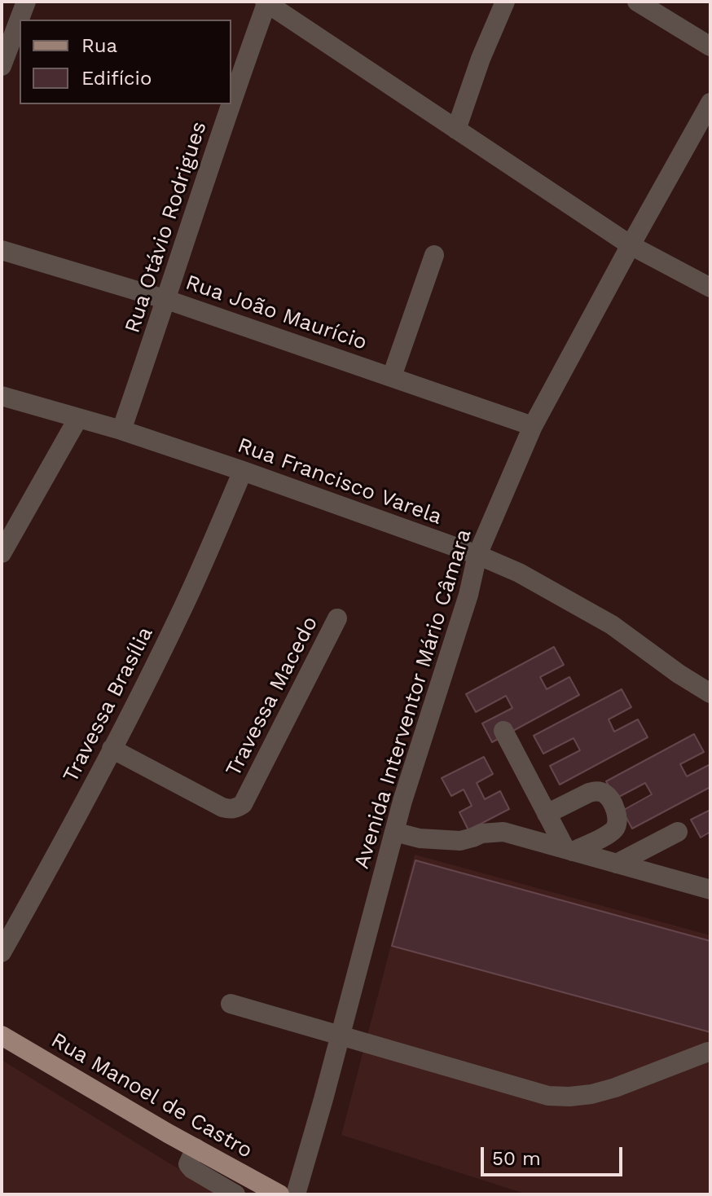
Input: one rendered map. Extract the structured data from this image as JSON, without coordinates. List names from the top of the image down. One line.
{"streets":{"main road":["Rua Manoel de Castro"],"street":["Rua Otávio Rodrigues","Rua João Maurício","Rua Francisco Varela","Travessa Macedo","Avenida Interventor Mário Câmara","Travessa Brasília"]},"crossings":[["Rua Otávio Rodrigues","Rua João Maurício"],["Rua Otávio Rodrigues","Rua Francisco Varela"],["Rua João Maurício","Avenida Interventor Mário Câmara"],["Rua Francisco Varela","Avenida Interventor Mário Câmara"],["Rua Francisco Varela","Travessa Brasília"],["Travessa Macedo","Travessa Brasília"]],"legend":["Rua","Edifício"],"scale_bar":"50 m"}
